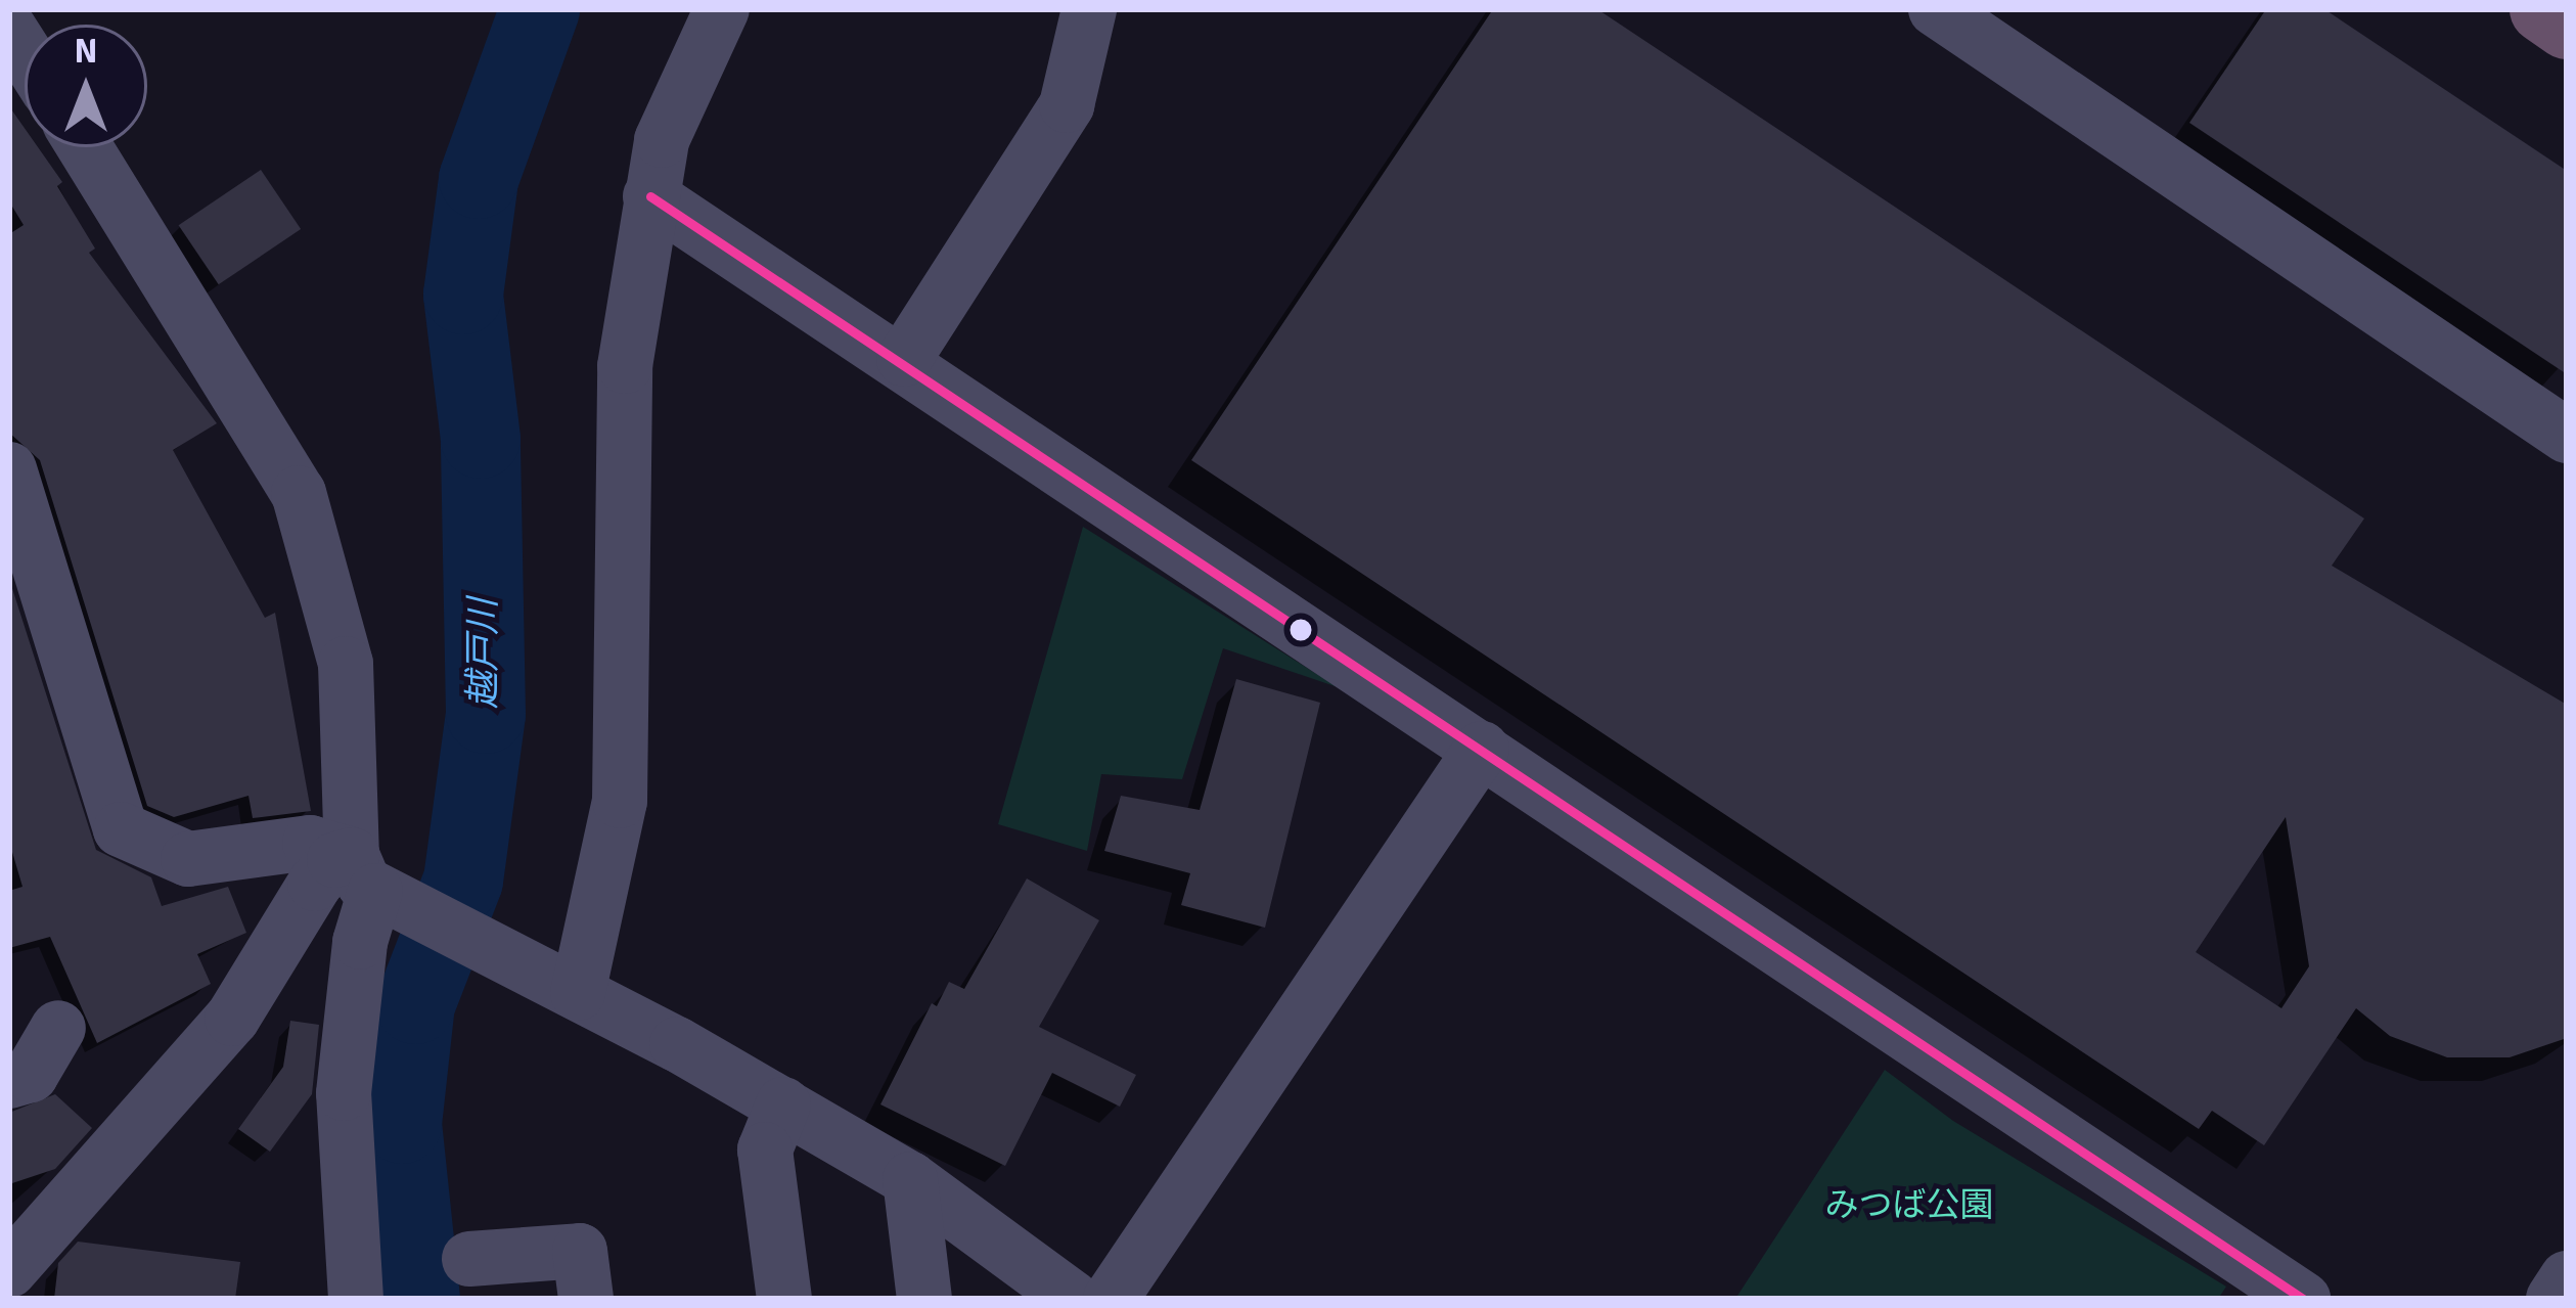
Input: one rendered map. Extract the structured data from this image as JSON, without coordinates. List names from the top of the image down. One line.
{"water":["越戸川"],"parks":["みつば公園"],"north":"top"}
